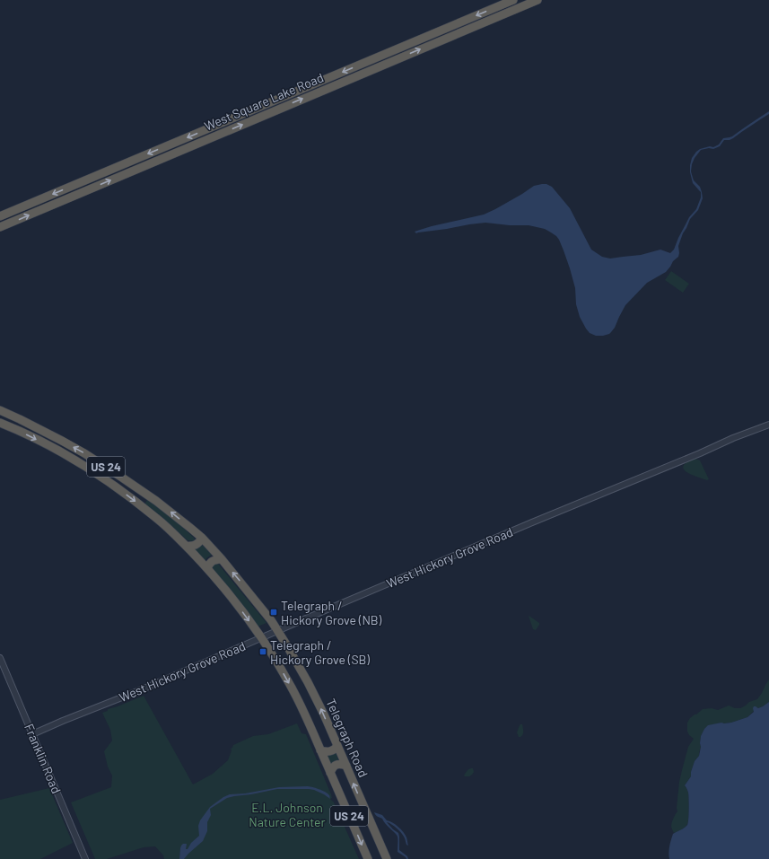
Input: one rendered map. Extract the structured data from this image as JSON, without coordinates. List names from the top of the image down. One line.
{"streets":{"highway":["West Square Lake Road","US 24","Telegraph Road"],"street":["West Hickory Grove Road","Franklin Road"]},"crossings":[["US 24","West Hickory Grove Road"],["US 24","Telegraph Road"],["West Hickory Grove Road","Telegraph Road"],["West Hickory Grove Road","Franklin Road"]],"parks":["E.L. Johnson Nature Center"],"places":{"transit":["Telegraph / Hickory Grove (NB)","Telegraph / Hickory Grove (SB)"]}}
